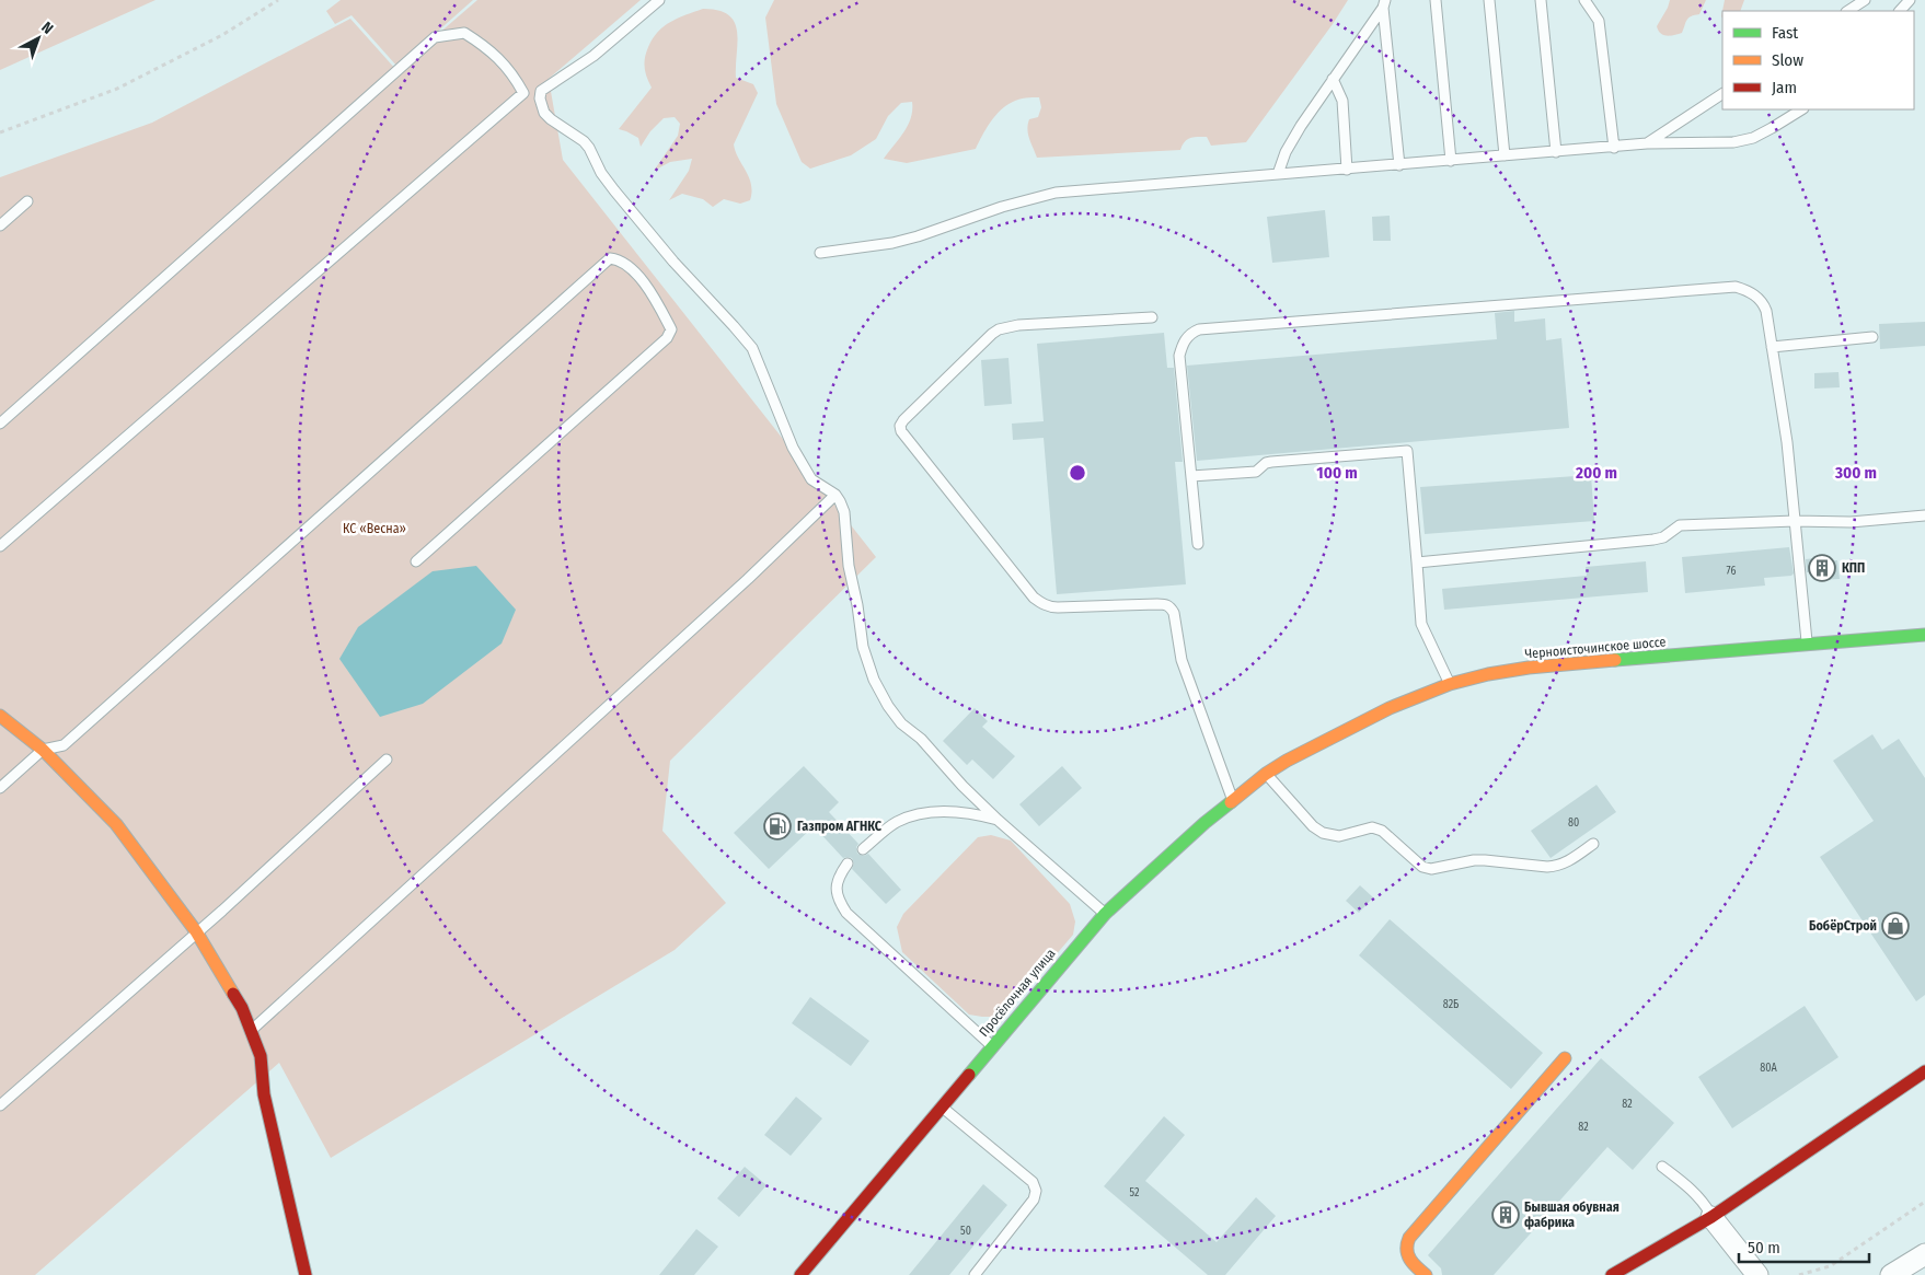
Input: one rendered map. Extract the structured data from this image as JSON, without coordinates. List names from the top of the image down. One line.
{"streets":{"main road":["Черноисточинское шоссе","Просёлочная улица"]},"crossings":[["Черноисточинское шоссе","Просёлочная улица"]],"parks":["КС «Весна»"],"places":{"building":["КПП","Бывшая обувная фабрика"],"fuel station":["Газпром АГНКС"],"shop":["БобёрСтрой"]},"house_numbers":["76","80","82Б","80А","82","82","52","50"],"legend":["Fast","Slow","Jam"],"scale_bar":"50 m","north":"top right","rings":["100 m","200 m","300 m"]}
